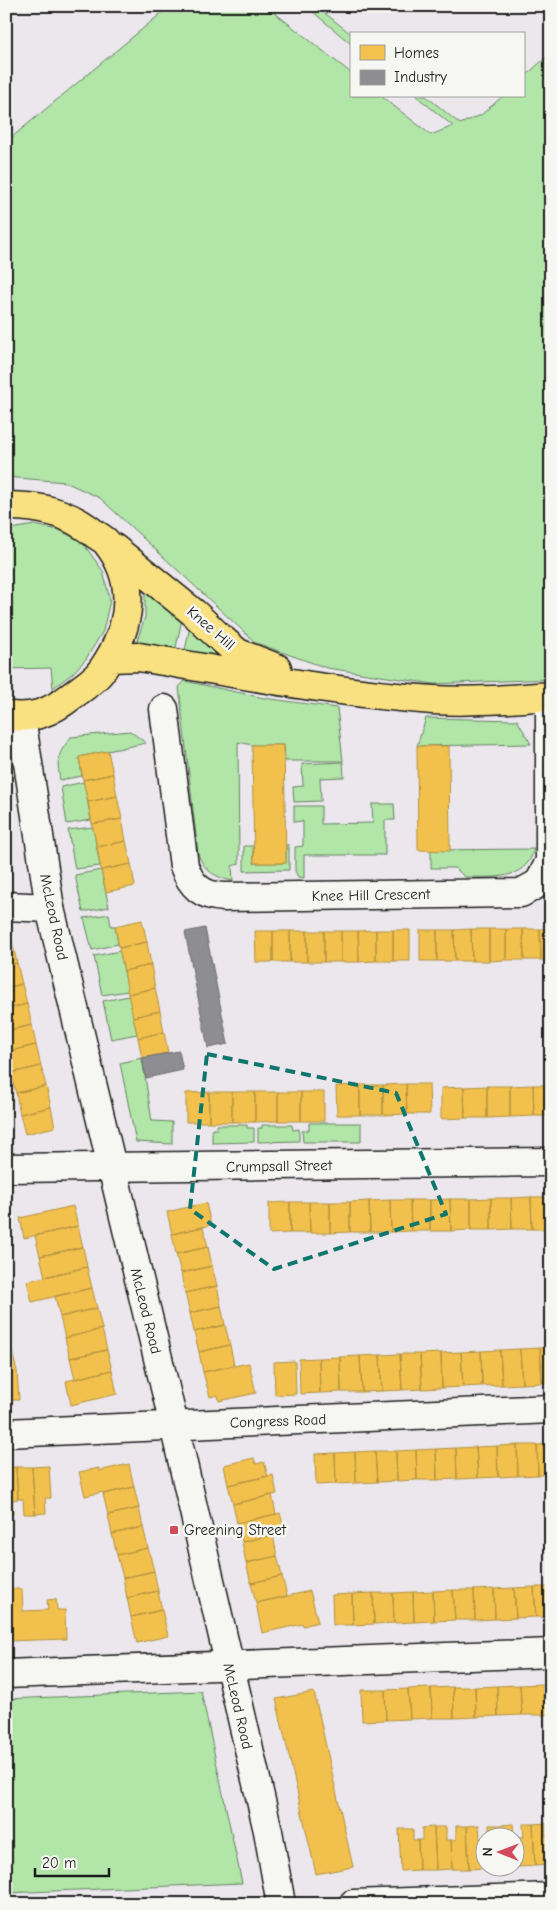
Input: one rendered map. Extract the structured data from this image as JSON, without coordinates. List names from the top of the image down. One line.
{"streets":{"main road":["Knee Hill"],"street":["Knee Hill Crescent","McLeod Road","Crumpsall Street","Congress Road"]},"crossings":[["Knee Hill","Knee Hill Crescent"],["Knee Hill","McLeod Road"],["McLeod Road","Crumpsall Street"],["McLeod Road","Congress Road"]],"places":{"transit":["Greening Street"]},"legend":["Homes","Industry"],"scale_bar":"20 m","north":"left"}
